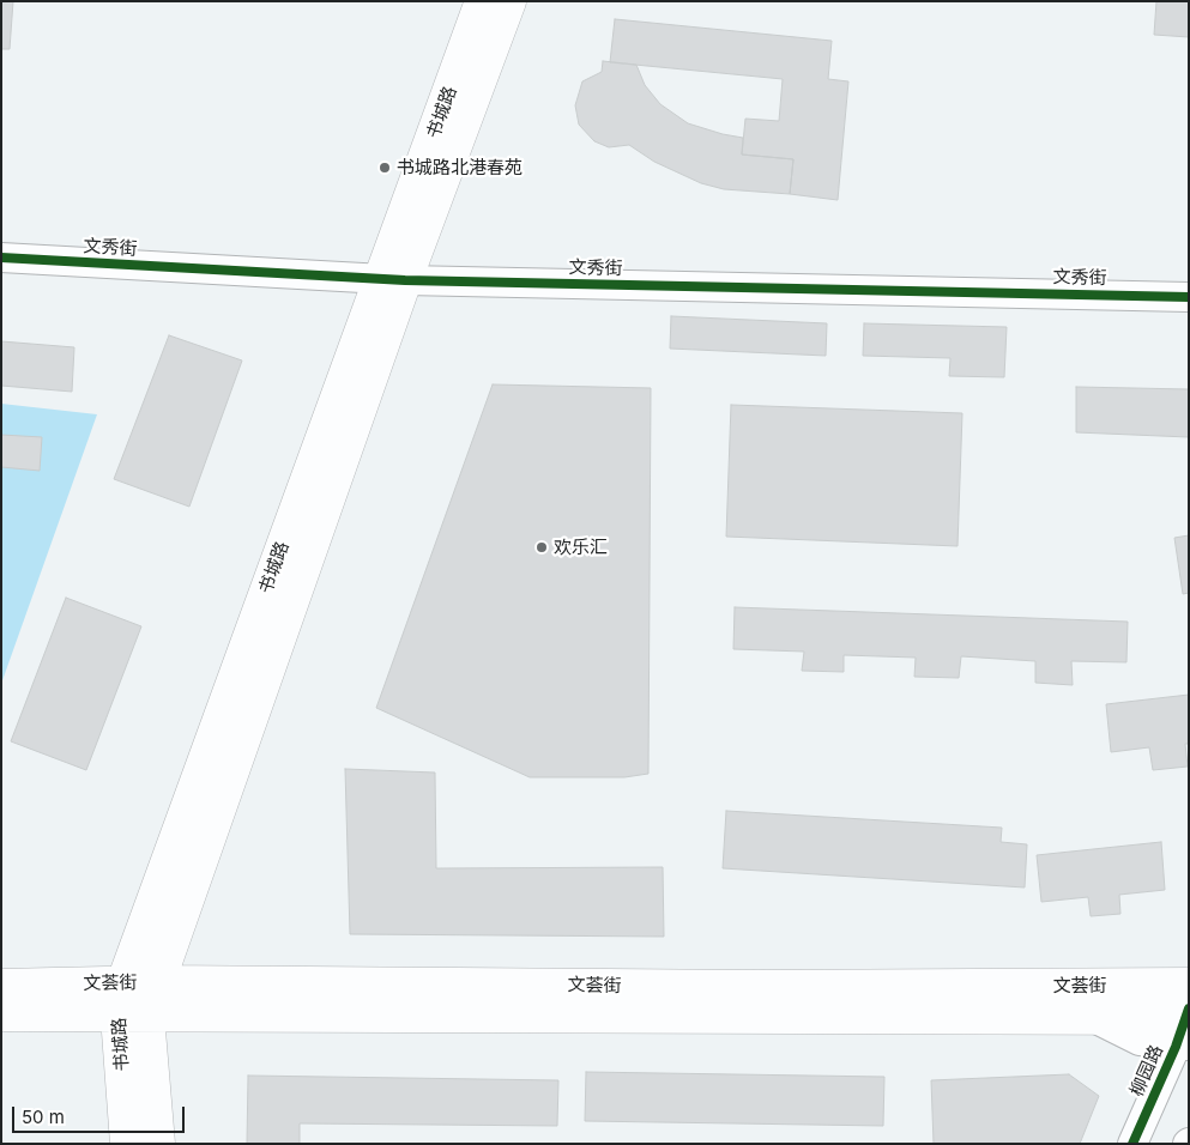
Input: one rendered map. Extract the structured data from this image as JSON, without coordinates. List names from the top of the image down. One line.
{"streets":{"main road":["书城路","文荟街"],"street":["文秀街","柳园路"]},"crossings":[["书城路","文秀街"],["书城路","文荟街"],["文荟街","柳园路"]],"places":["书城路北港春苑","欢乐汇"],"scale_bar":"50 m"}
